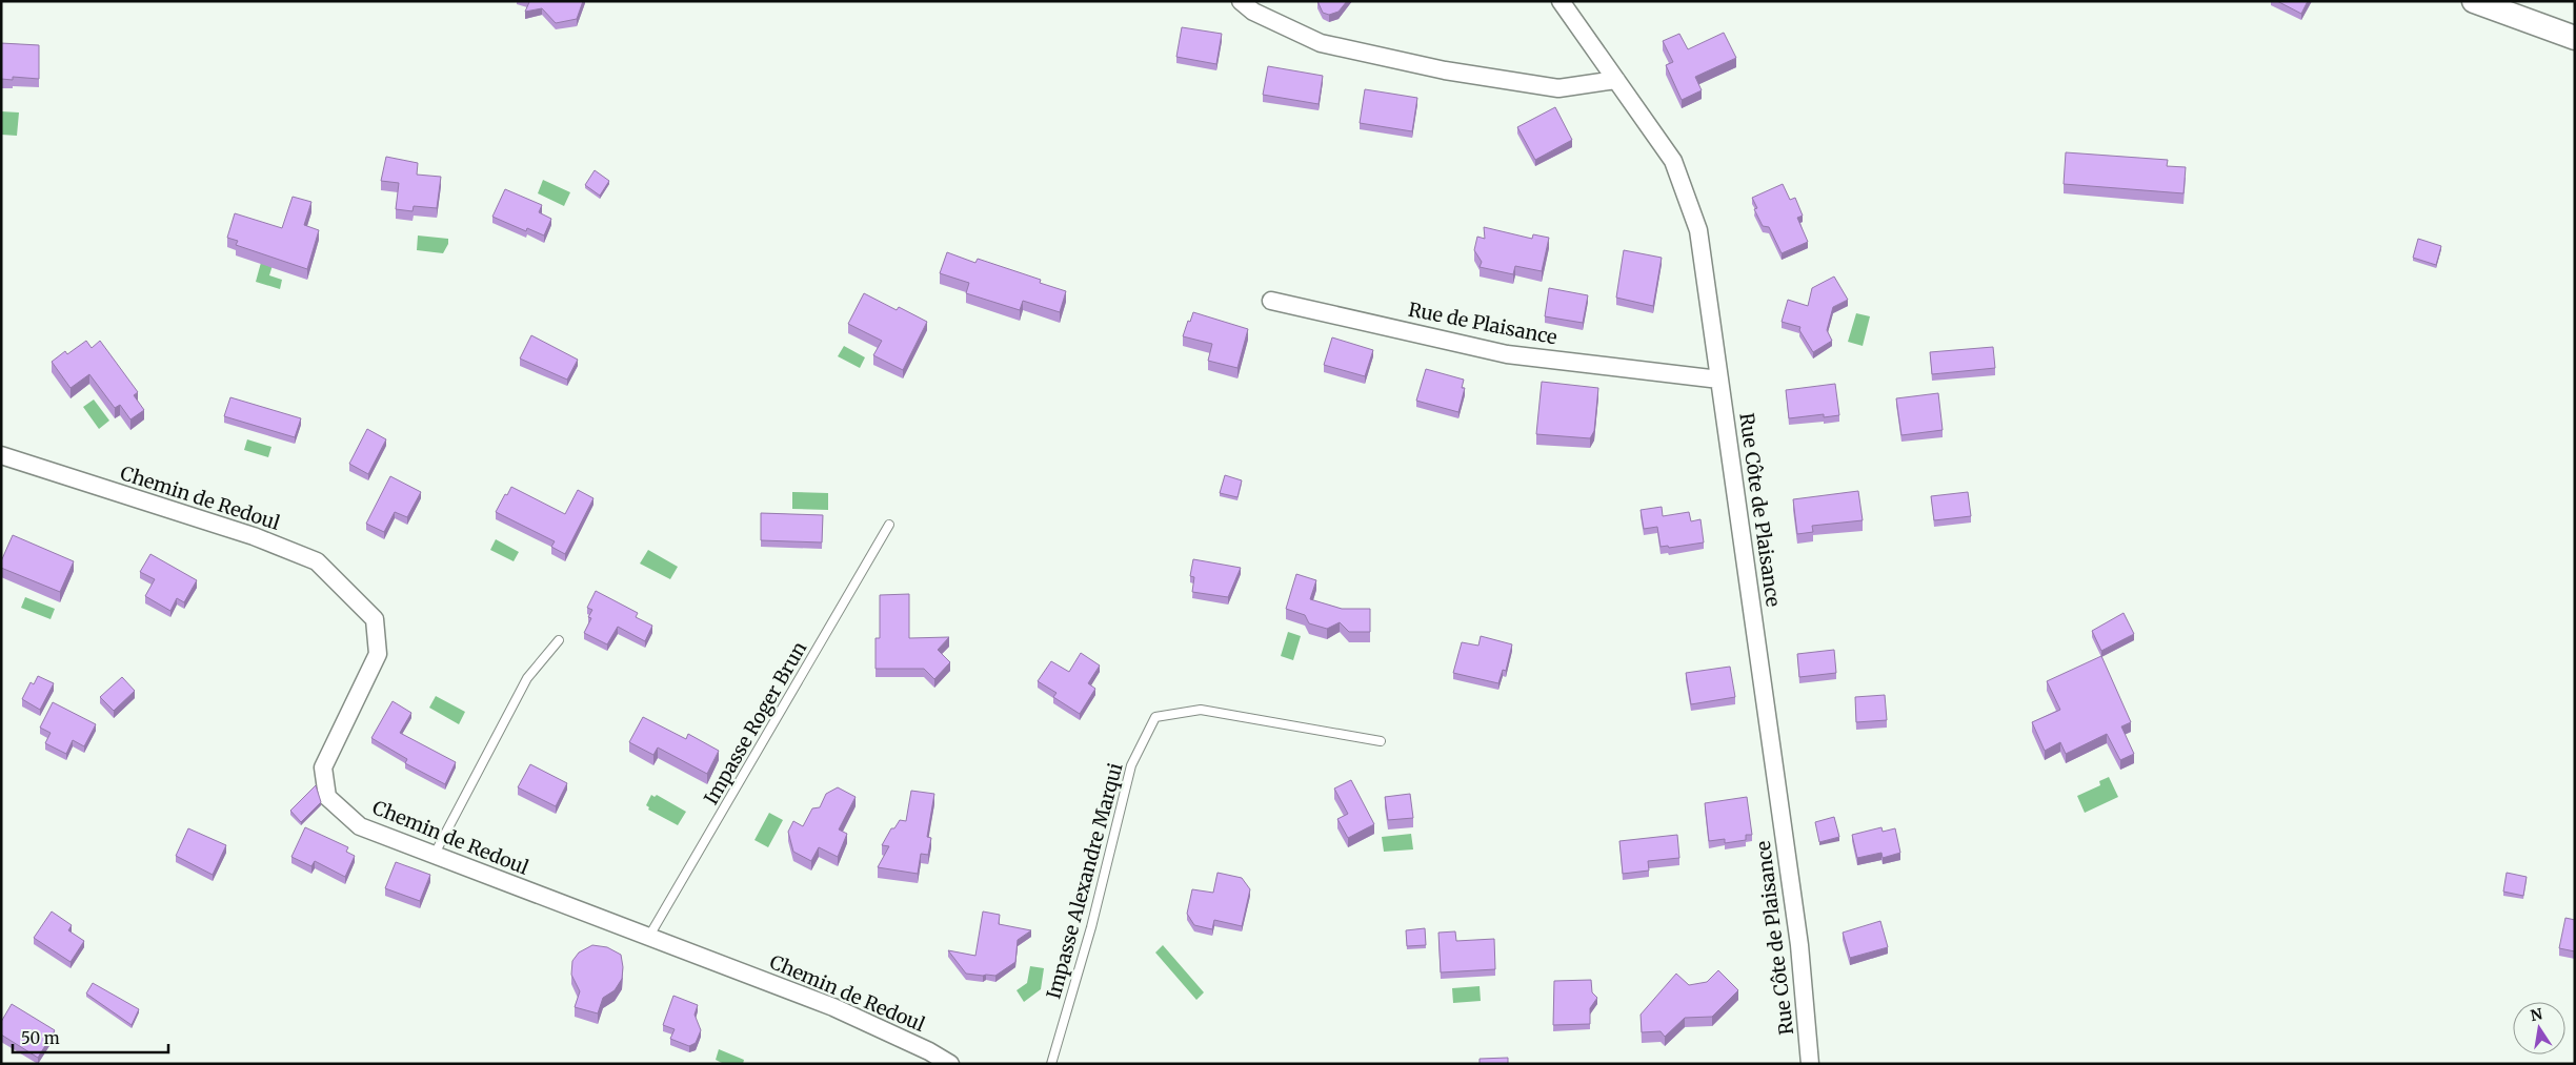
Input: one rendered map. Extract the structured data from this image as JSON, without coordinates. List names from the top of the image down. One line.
{"streets":{"street":["Rue de Plaisance","Chemin de Redoul","Rue Côte de Plaisance"],"lane":["Impasse Roger Brun","Impasse Alexandre Marqui"]},"crossings":[["Rue de Plaisance","Rue Côte de Plaisance"],["Chemin de Redoul","Impasse Roger Brun"]],"scale_bar":"50 m","north":"top"}
